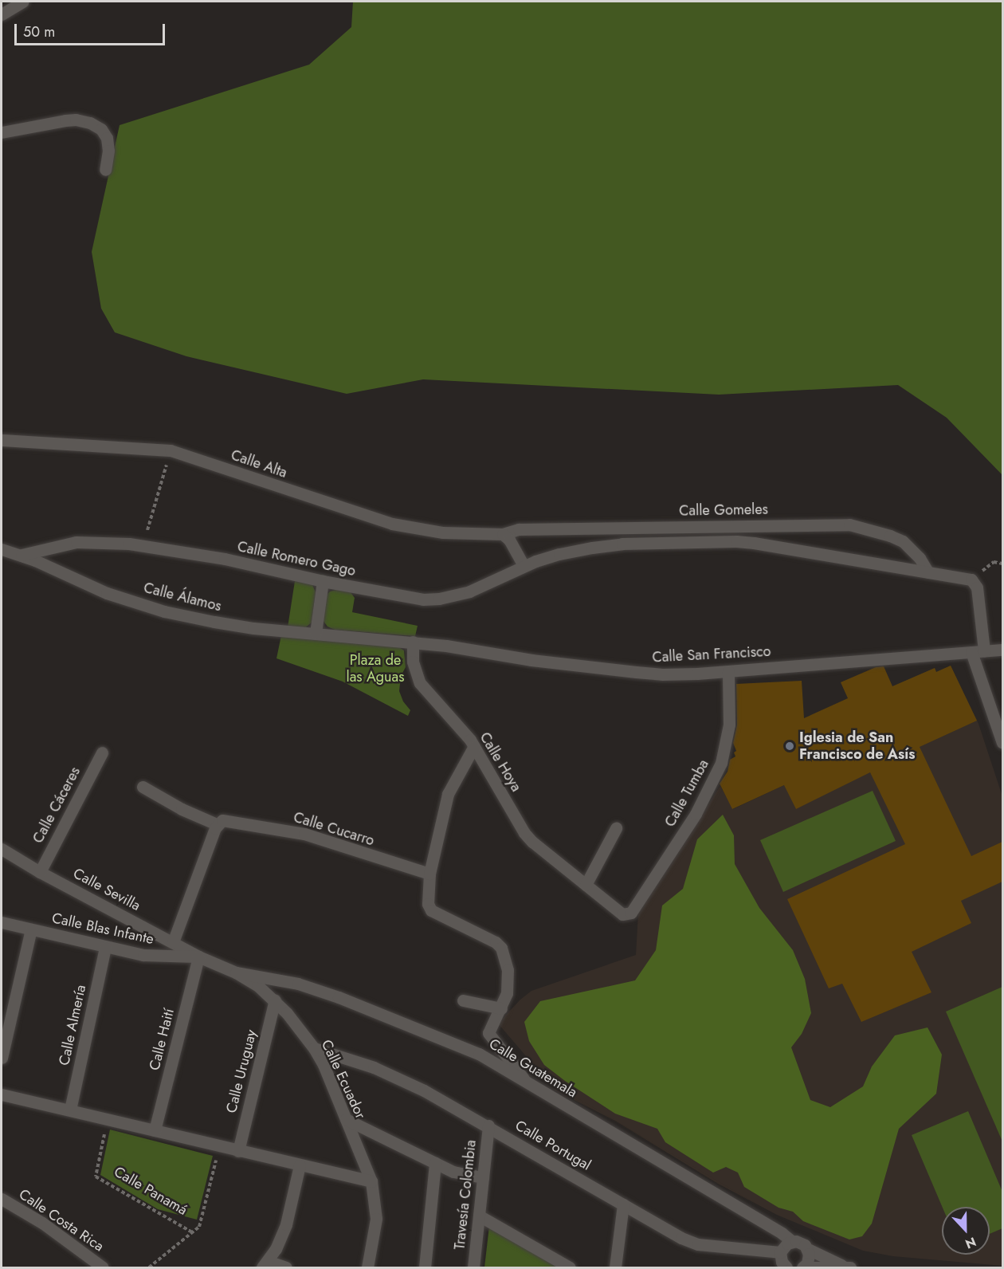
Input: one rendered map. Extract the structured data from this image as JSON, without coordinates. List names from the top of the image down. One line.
{"streets":{"street":["Calle Alta","Calle Gomeles","Calle Romero Gago","Calle Álamos","Calle San Francisco","Calle Hoya","Calle Tumba","Calle Cáceres","Calle Cucarro","Calle Sevilla","Calle Blas Infante","Calle Almería","Calle Haití","Calle Guatemala","Calle Uruguay","Calle Ecuador","Calle Portugal","Travesía Colombia","Calle Costa Rica"],"path":["Calle Panamá"]},"crossings":[["Calle Alta","Calle Gomeles"],["Calle Romero Gago","Calle Álamos"],["Calle San Francisco","Calle Hoya"],["Calle San Francisco","Calle Tumba"],["Calle Hoya","Calle Tumba"],["Calle Cáceres","Calle Sevilla"],["Calle Sevilla","Calle Blas Infante"],["Calle Sevilla","Calle Haití"],["Calle Sevilla","Calle Ecuador"],["Calle Blas Infante","Calle Almería"],["Calle Blas Infante","Calle Haití"],["Calle Blas Infante","Calle Ecuador"],["Calle Haití","Calle Ecuador"],["Calle Guatemala","Calle Ecuador"],["Calle Uruguay","Calle Ecuador"],["Calle Ecuador","Calle Portugal"],["Calle Portugal","Travesía Colombia"]],"parks":["Plaza de las Aguas"],"places":["Iglesia de San Francisco de Asís"],"scale_bar":"50 m","north":"bottom"}
